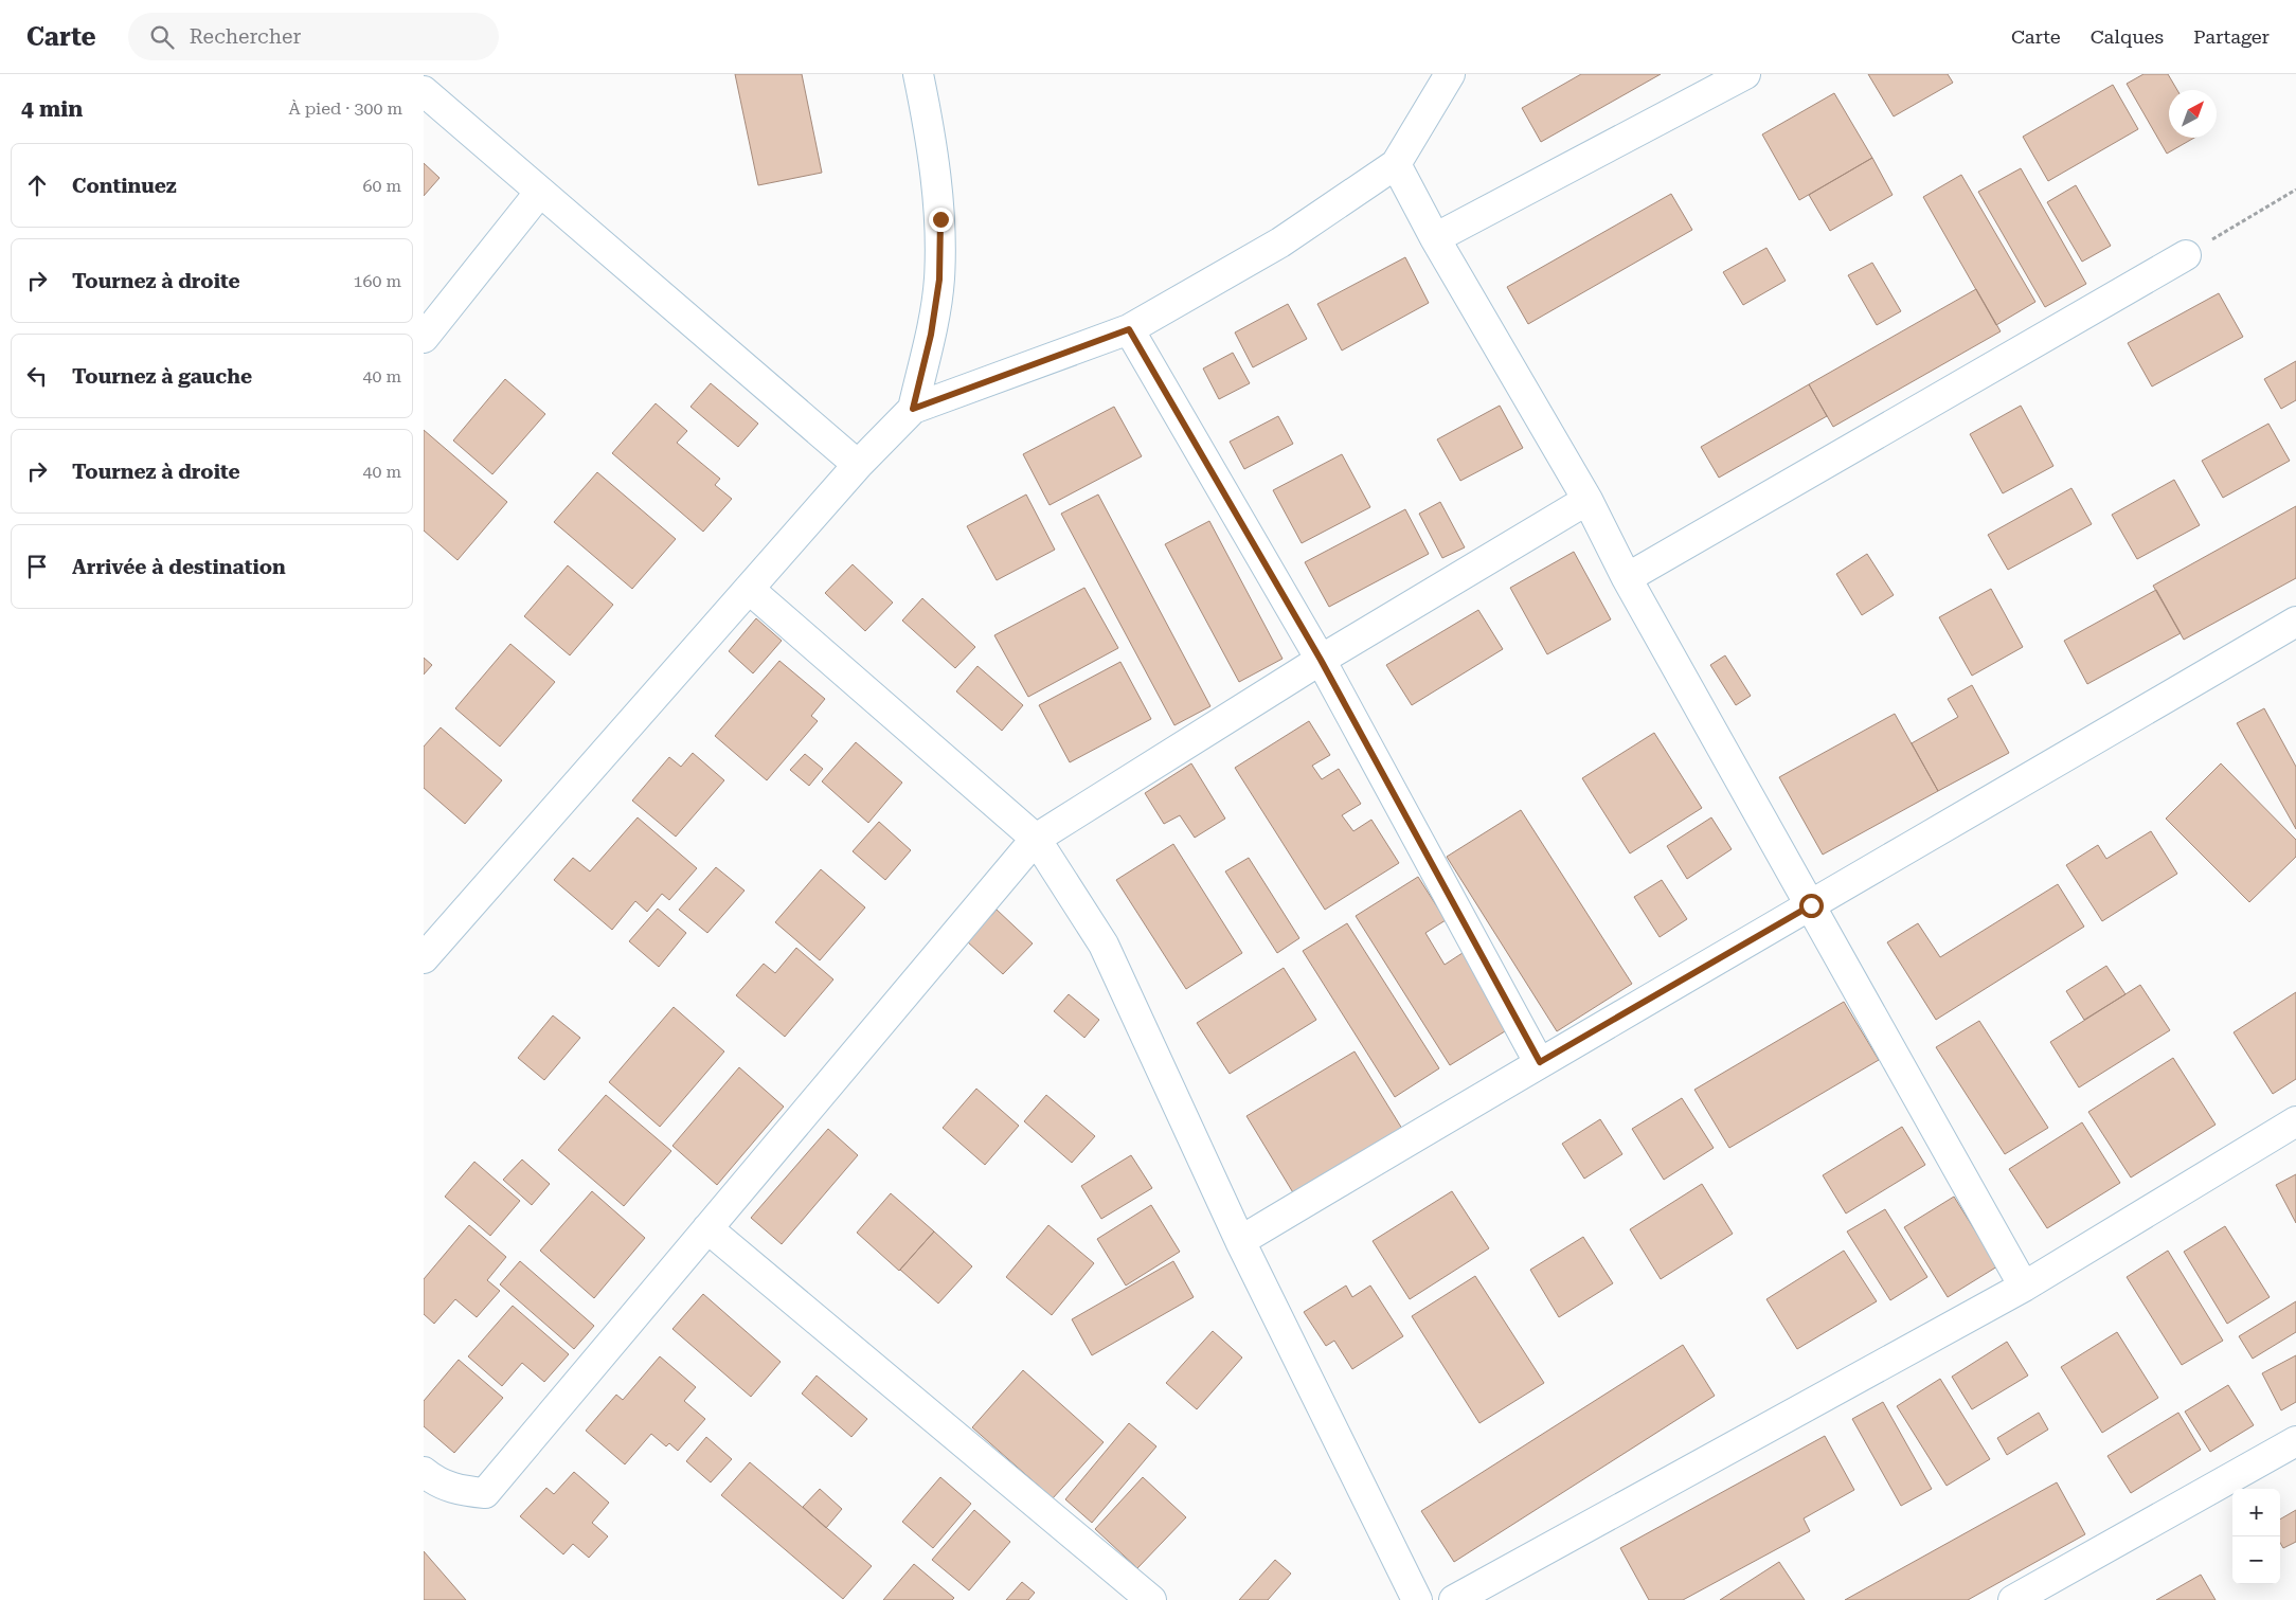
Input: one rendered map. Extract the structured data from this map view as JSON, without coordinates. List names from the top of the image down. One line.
{"north":"top right","page":{"header":"Carte","search":"Rechercher","nav":["Carte","Calques","Partager"],"heading":["4 min","À pied · 300 m"],"list":[["Continuez","60 m"],["Tournez à droite","160 m"],["Tournez à gauche","40 m"],["Tournez à droite","40 m"],"Arrivée à destination"],"map_buttons":["+","−"]}}
